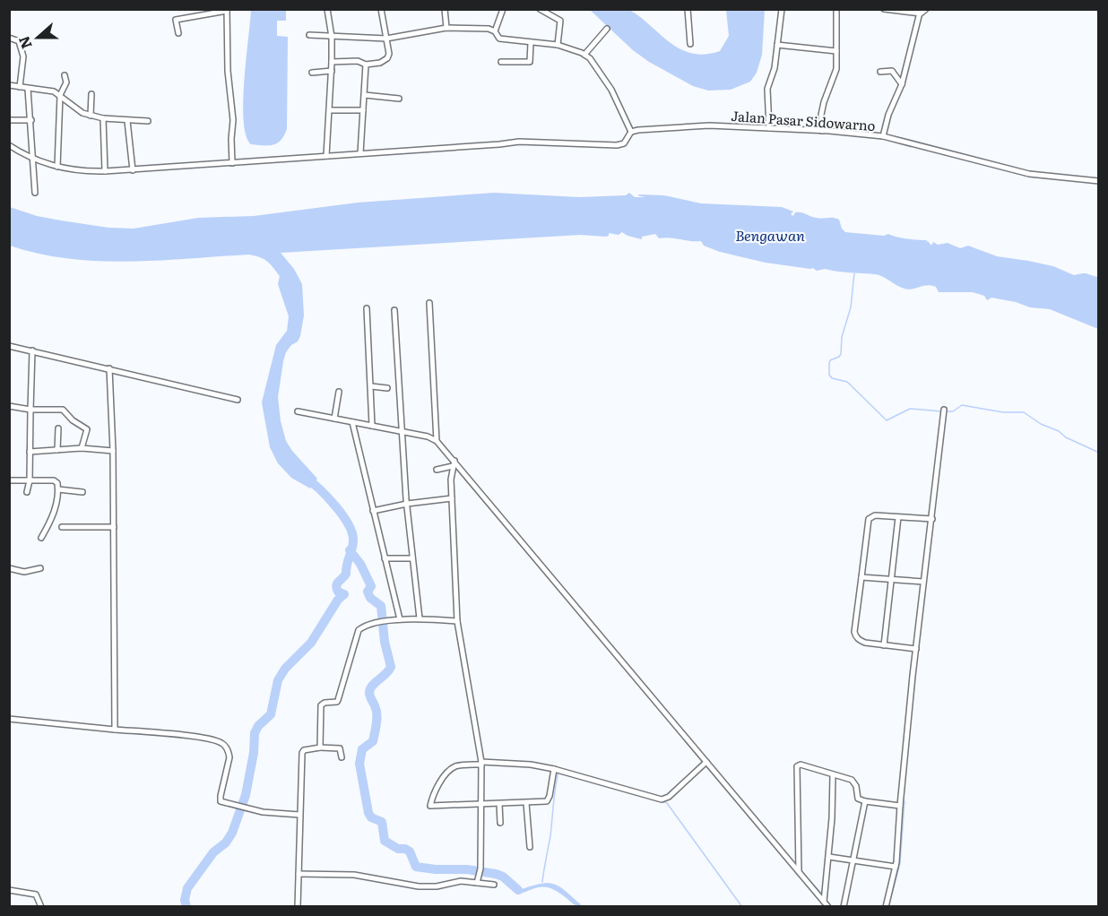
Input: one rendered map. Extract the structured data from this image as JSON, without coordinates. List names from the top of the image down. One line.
{"streets":{"street":["Jalan Pasar Sidowarno"]},"water":["Bengawan"],"north":"left"}
